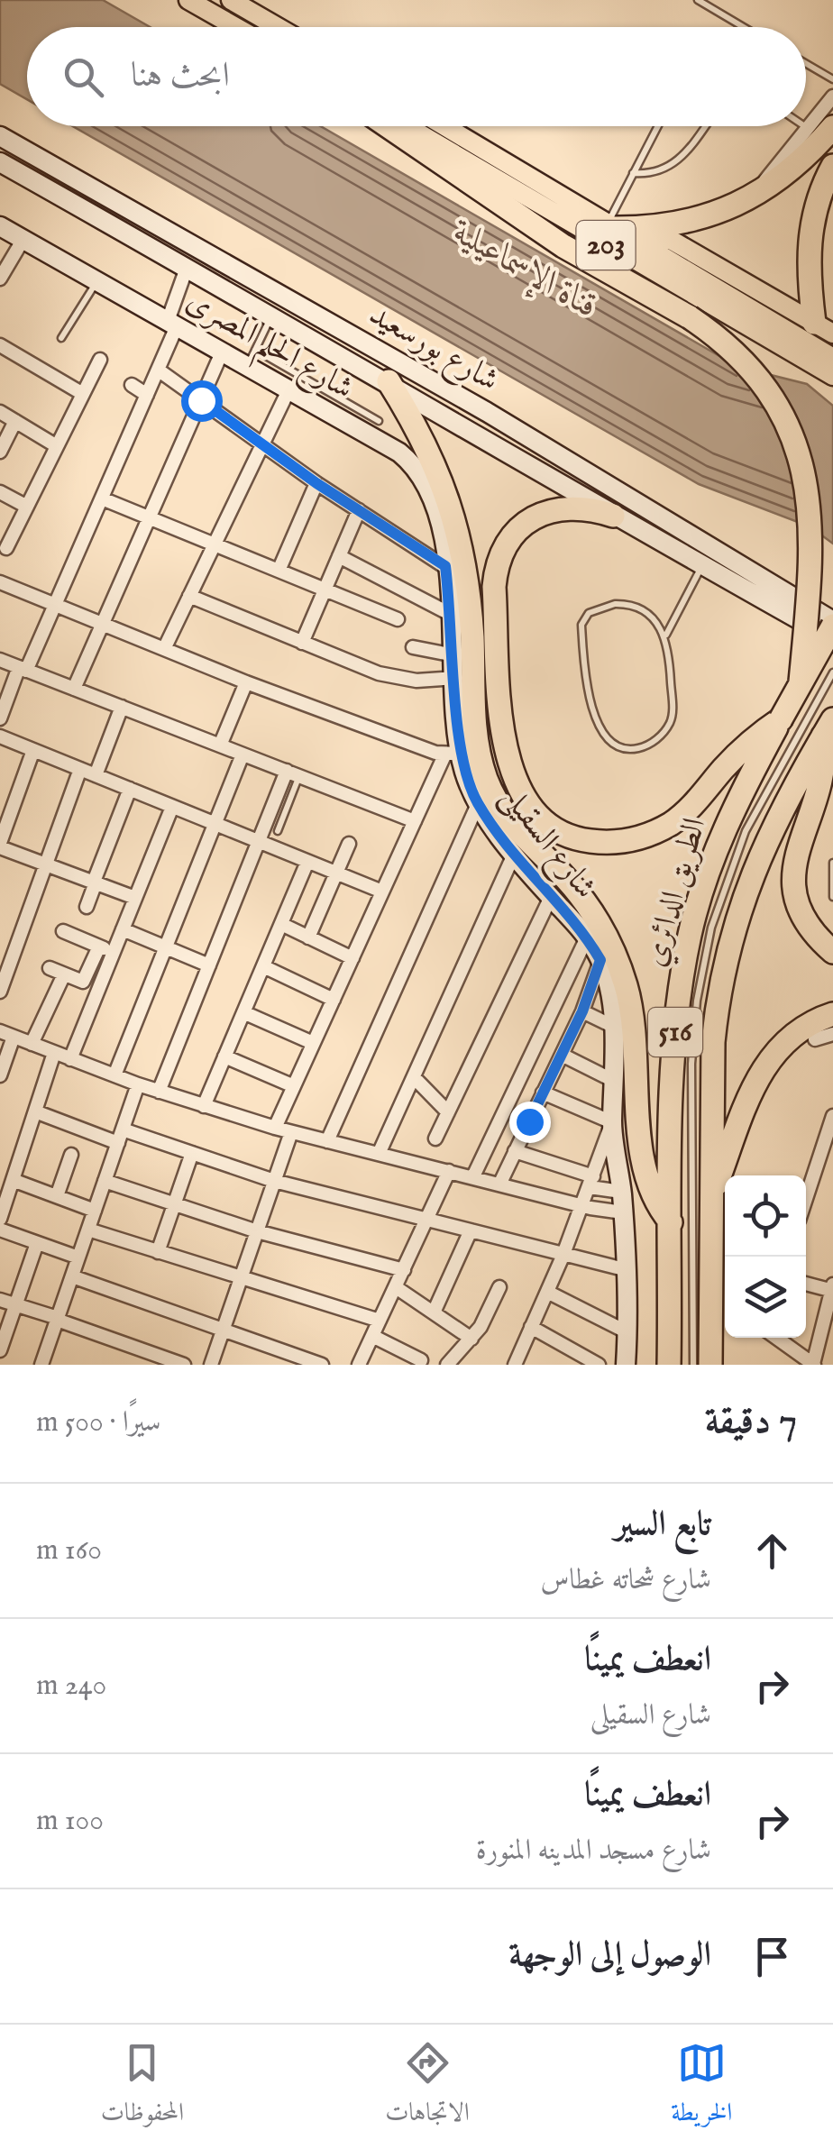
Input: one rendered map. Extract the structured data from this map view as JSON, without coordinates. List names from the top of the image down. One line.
{"streets":{"highway":["الطريق الدائري","516"],"main road":["203","شارع الحلم المصرى","شارع بورسعيد","شارع السقيلى"]},"crossings":[["شارع الحلم المصرى","شارع السقيلى"],["شارع بورسعيد","الطريق الدائري"]],"water":["قناة الإسماعيلية"],"page":{"search":"ابحث هنا","heading":["7 دقيقة","سيرًا · 500 m"],"list":[["تابع السير","شارع شحاته غطاس","160 m"],["انعطف يمينًا","شارع السقيلى","240 m"],["انعطف يمينًا","شارع مسجد المدينه المنورة","100 m"],"الوصول إلى الوجهة"],"nav":["الخريطة","الاتجاهات","المحفوظات"]}}
